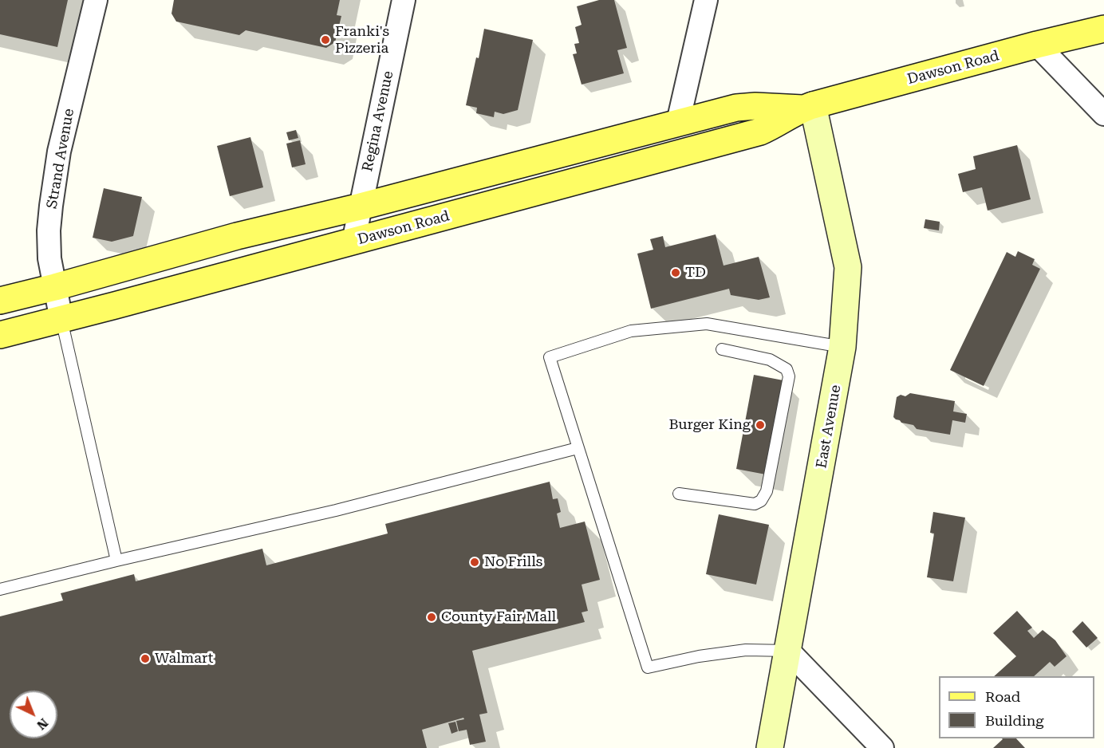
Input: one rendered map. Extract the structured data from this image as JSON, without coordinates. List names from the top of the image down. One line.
{"streets":{"main road":["Dawson Road"],"street":["Regina Avenue","Strand Avenue","East Avenue"]},"crossings":[["Dawson Road","Regina Avenue"],["Dawson Road","Strand Avenue"],["Dawson Road","East Avenue"]],"places":["Franki's Pizzeria","TD","Burger King","No Frills","County Fair Mall","Walmart"],"legend":["Road","Building"],"north":"bottom right"}
